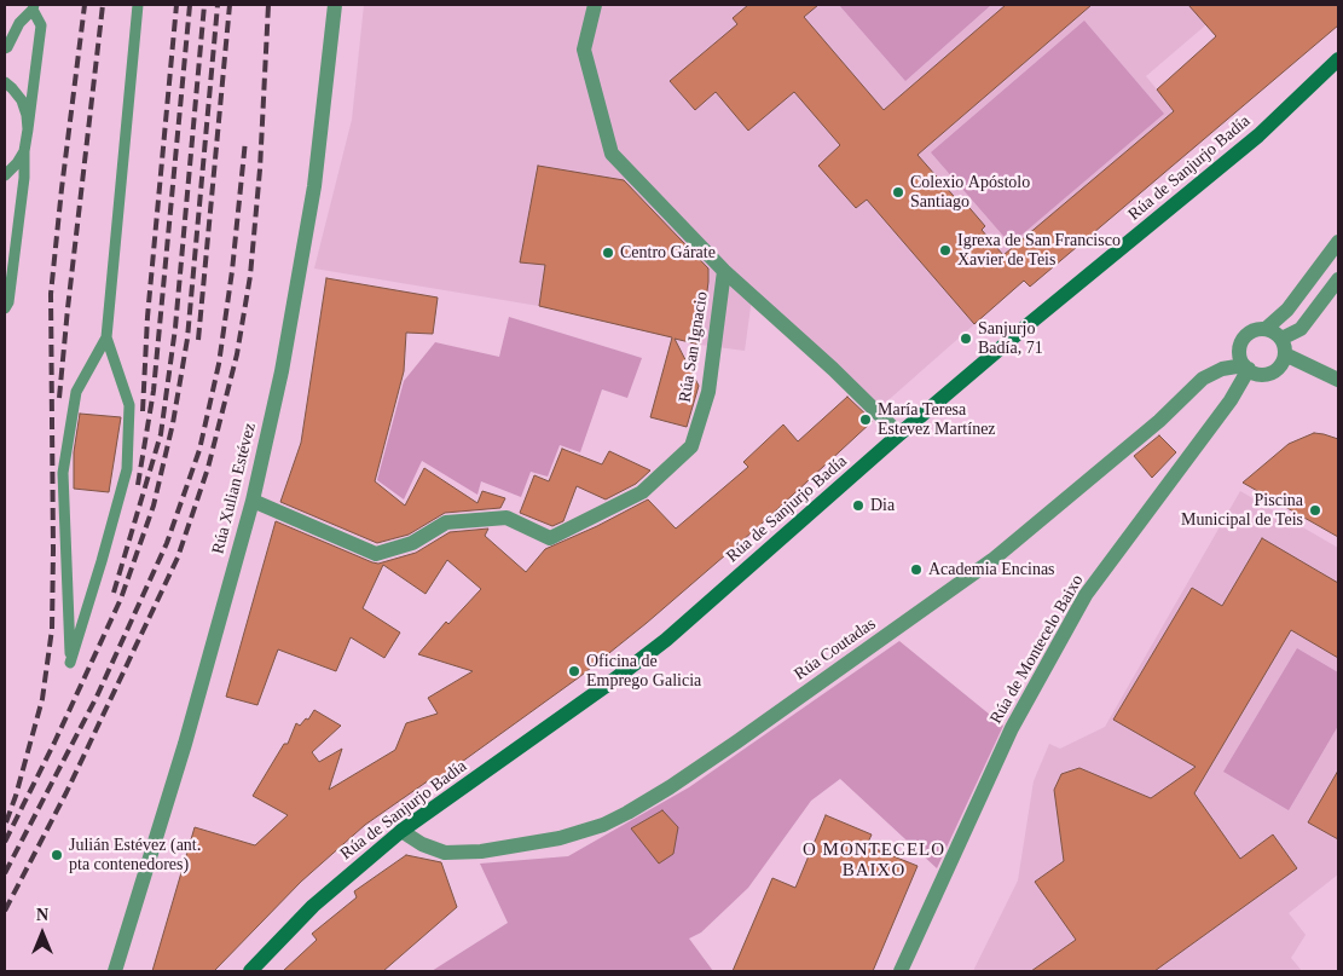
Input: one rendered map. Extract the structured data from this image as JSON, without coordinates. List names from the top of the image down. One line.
{"streets":{"main road":["Rúa de Sanjurjo Badía"],"street":["Rúa San Ignacio","Rúa Xulian Estévez","Rúa Coutadas","Rúa de Montecelo Baixo"]},"crossings":[["Rúa de Sanjurjo Badía","Rúa San Ignacio"],["Rúa de Sanjurjo Badía","Rúa Coutadas"],["Rúa San Ignacio","Rúa Xulian Estévez"],["Rúa Coutadas","Rúa de Montecelo Baixo"]],"districts":["O MONTECELO BAIXO"],"places":["Colexio Apóstolo Santiago","Igrexa de San Francisco Xavier de Teis","Centro Gárate","Sanjurjo Badía, 71","María Teresa Estevez Martínez","Dia","Piscina Municipal de Teis","Academia Encinas","Oficina de Emprego Galicia","Julián Estévez (ant. pta contenedores)"],"north":"top"}
